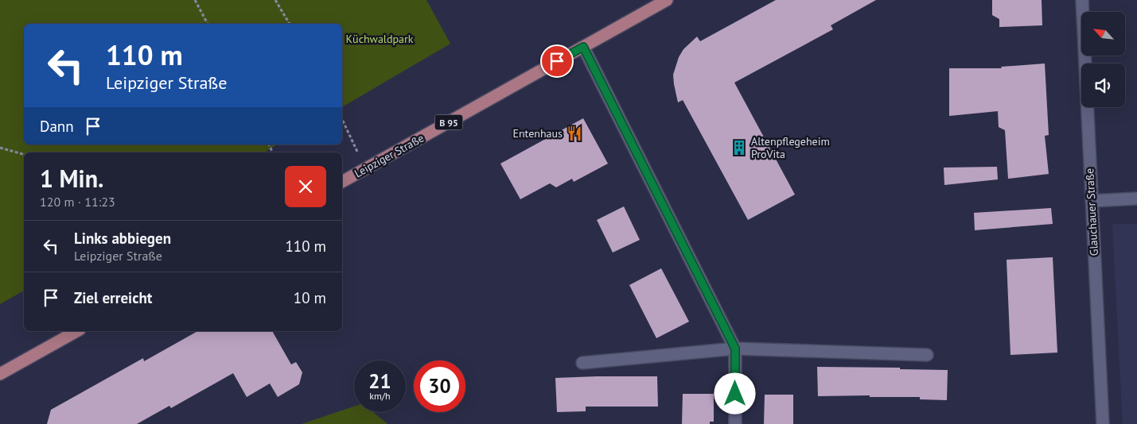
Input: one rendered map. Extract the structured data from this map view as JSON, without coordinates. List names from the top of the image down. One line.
{"streets":{"main road":["B 95","Leipziger Straße"],"street":["Glauchauer Straße"]},"parks":["Küchwaldpark"],"places":{"restaurant":["Entenhaus"],"building":["Altenpflegeheim ProVita"]},"north":"top left","page":{"turn":["110 m","Leipziger Straße"],"then":"Dann","heading":["1 Min.","120 m · 11:23"],"list":[{"name":"Links abbiegen","note":"Leipziger Straße","value":"110 m"},{"name":"Ziel erreicht","value":"10 m"}],"speed":"21 km/h","limit":"30"}}
